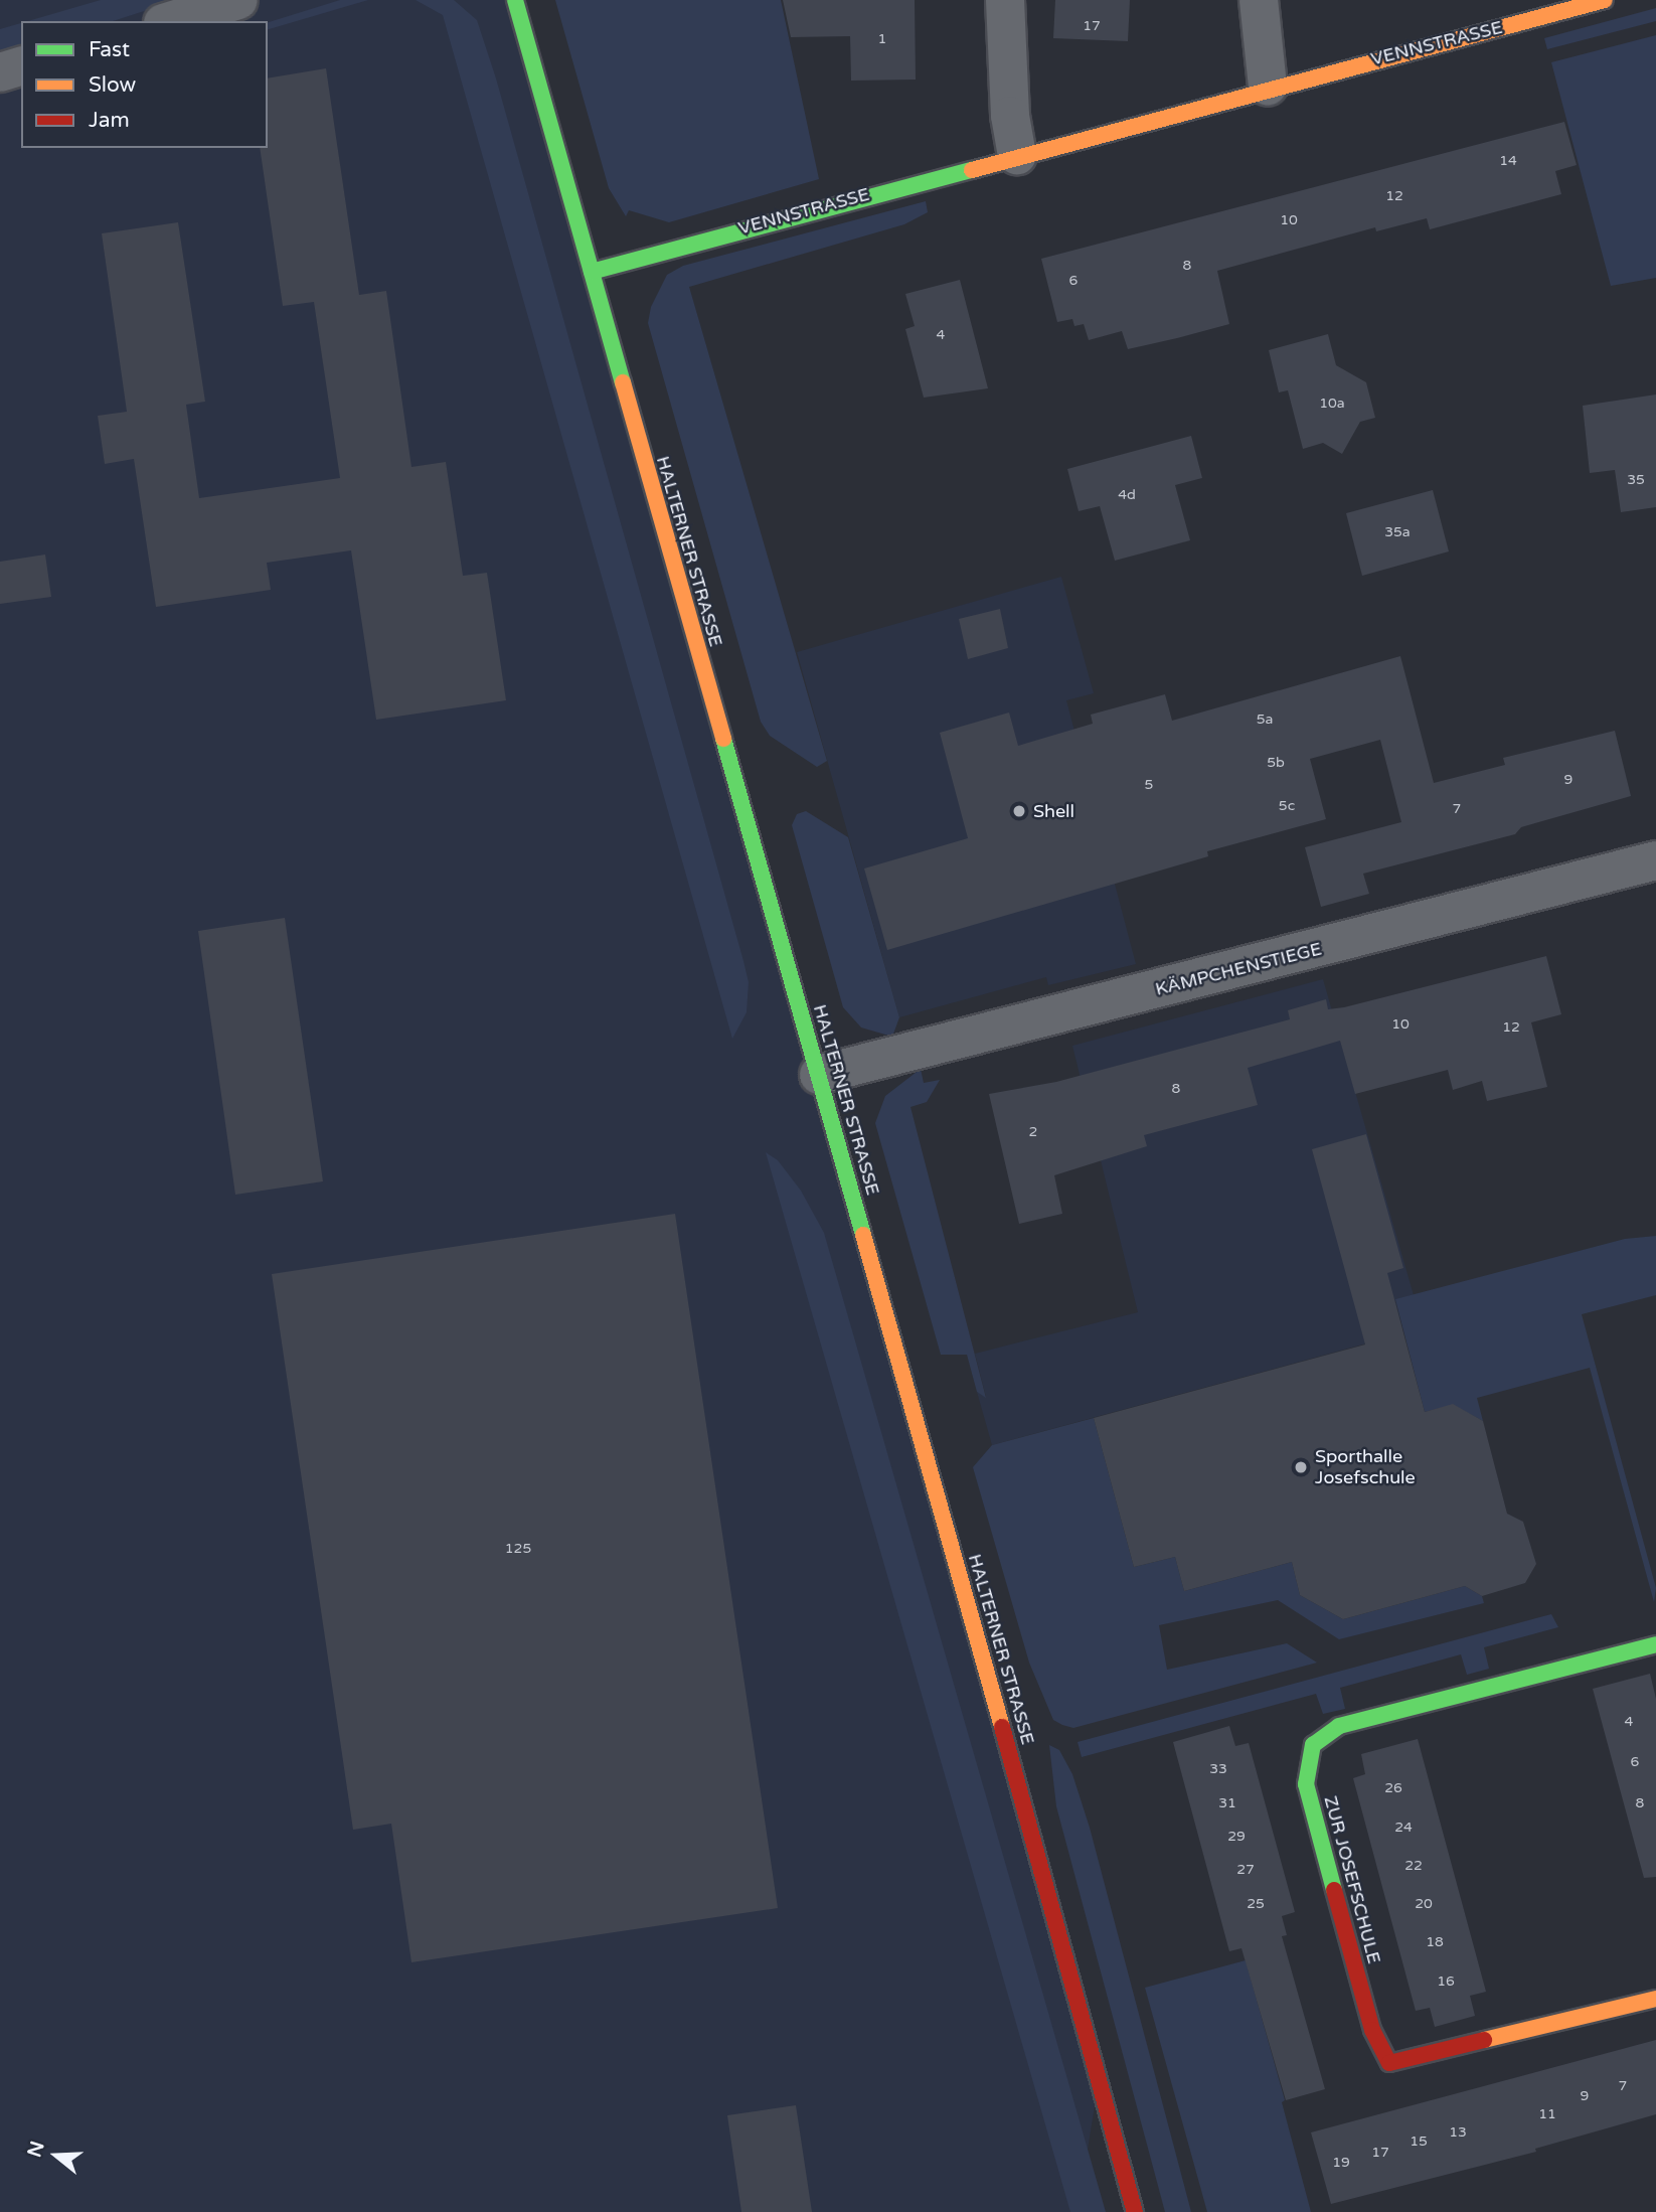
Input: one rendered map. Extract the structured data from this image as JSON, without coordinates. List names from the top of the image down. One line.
{"streets":{"main road":["VENNSTRASSE","HALTERNER STRASSE","ZUR JOSEFSCHULE"],"street":["KÄMPCHENSTIEGE"]},"crossings":[["VENNSTRASSE","HALTERNER STRASSE"],["HALTERNER STRASSE","KÄMPCHENSTIEGE"]],"places":["Shell","Sporthalle Josefschule"],"house_numbers":["17","1","14","12","10","8","6","4","10a","35","4d","35a","5a","5b","9","5","5c","7","10","12","8","2","125","4","6","33","26","31","8","24","29","22","27","25","20","18","16","7","9","11","13","15","17","19"],"legend":["Fast","Slow","Jam"],"north":"left"}
